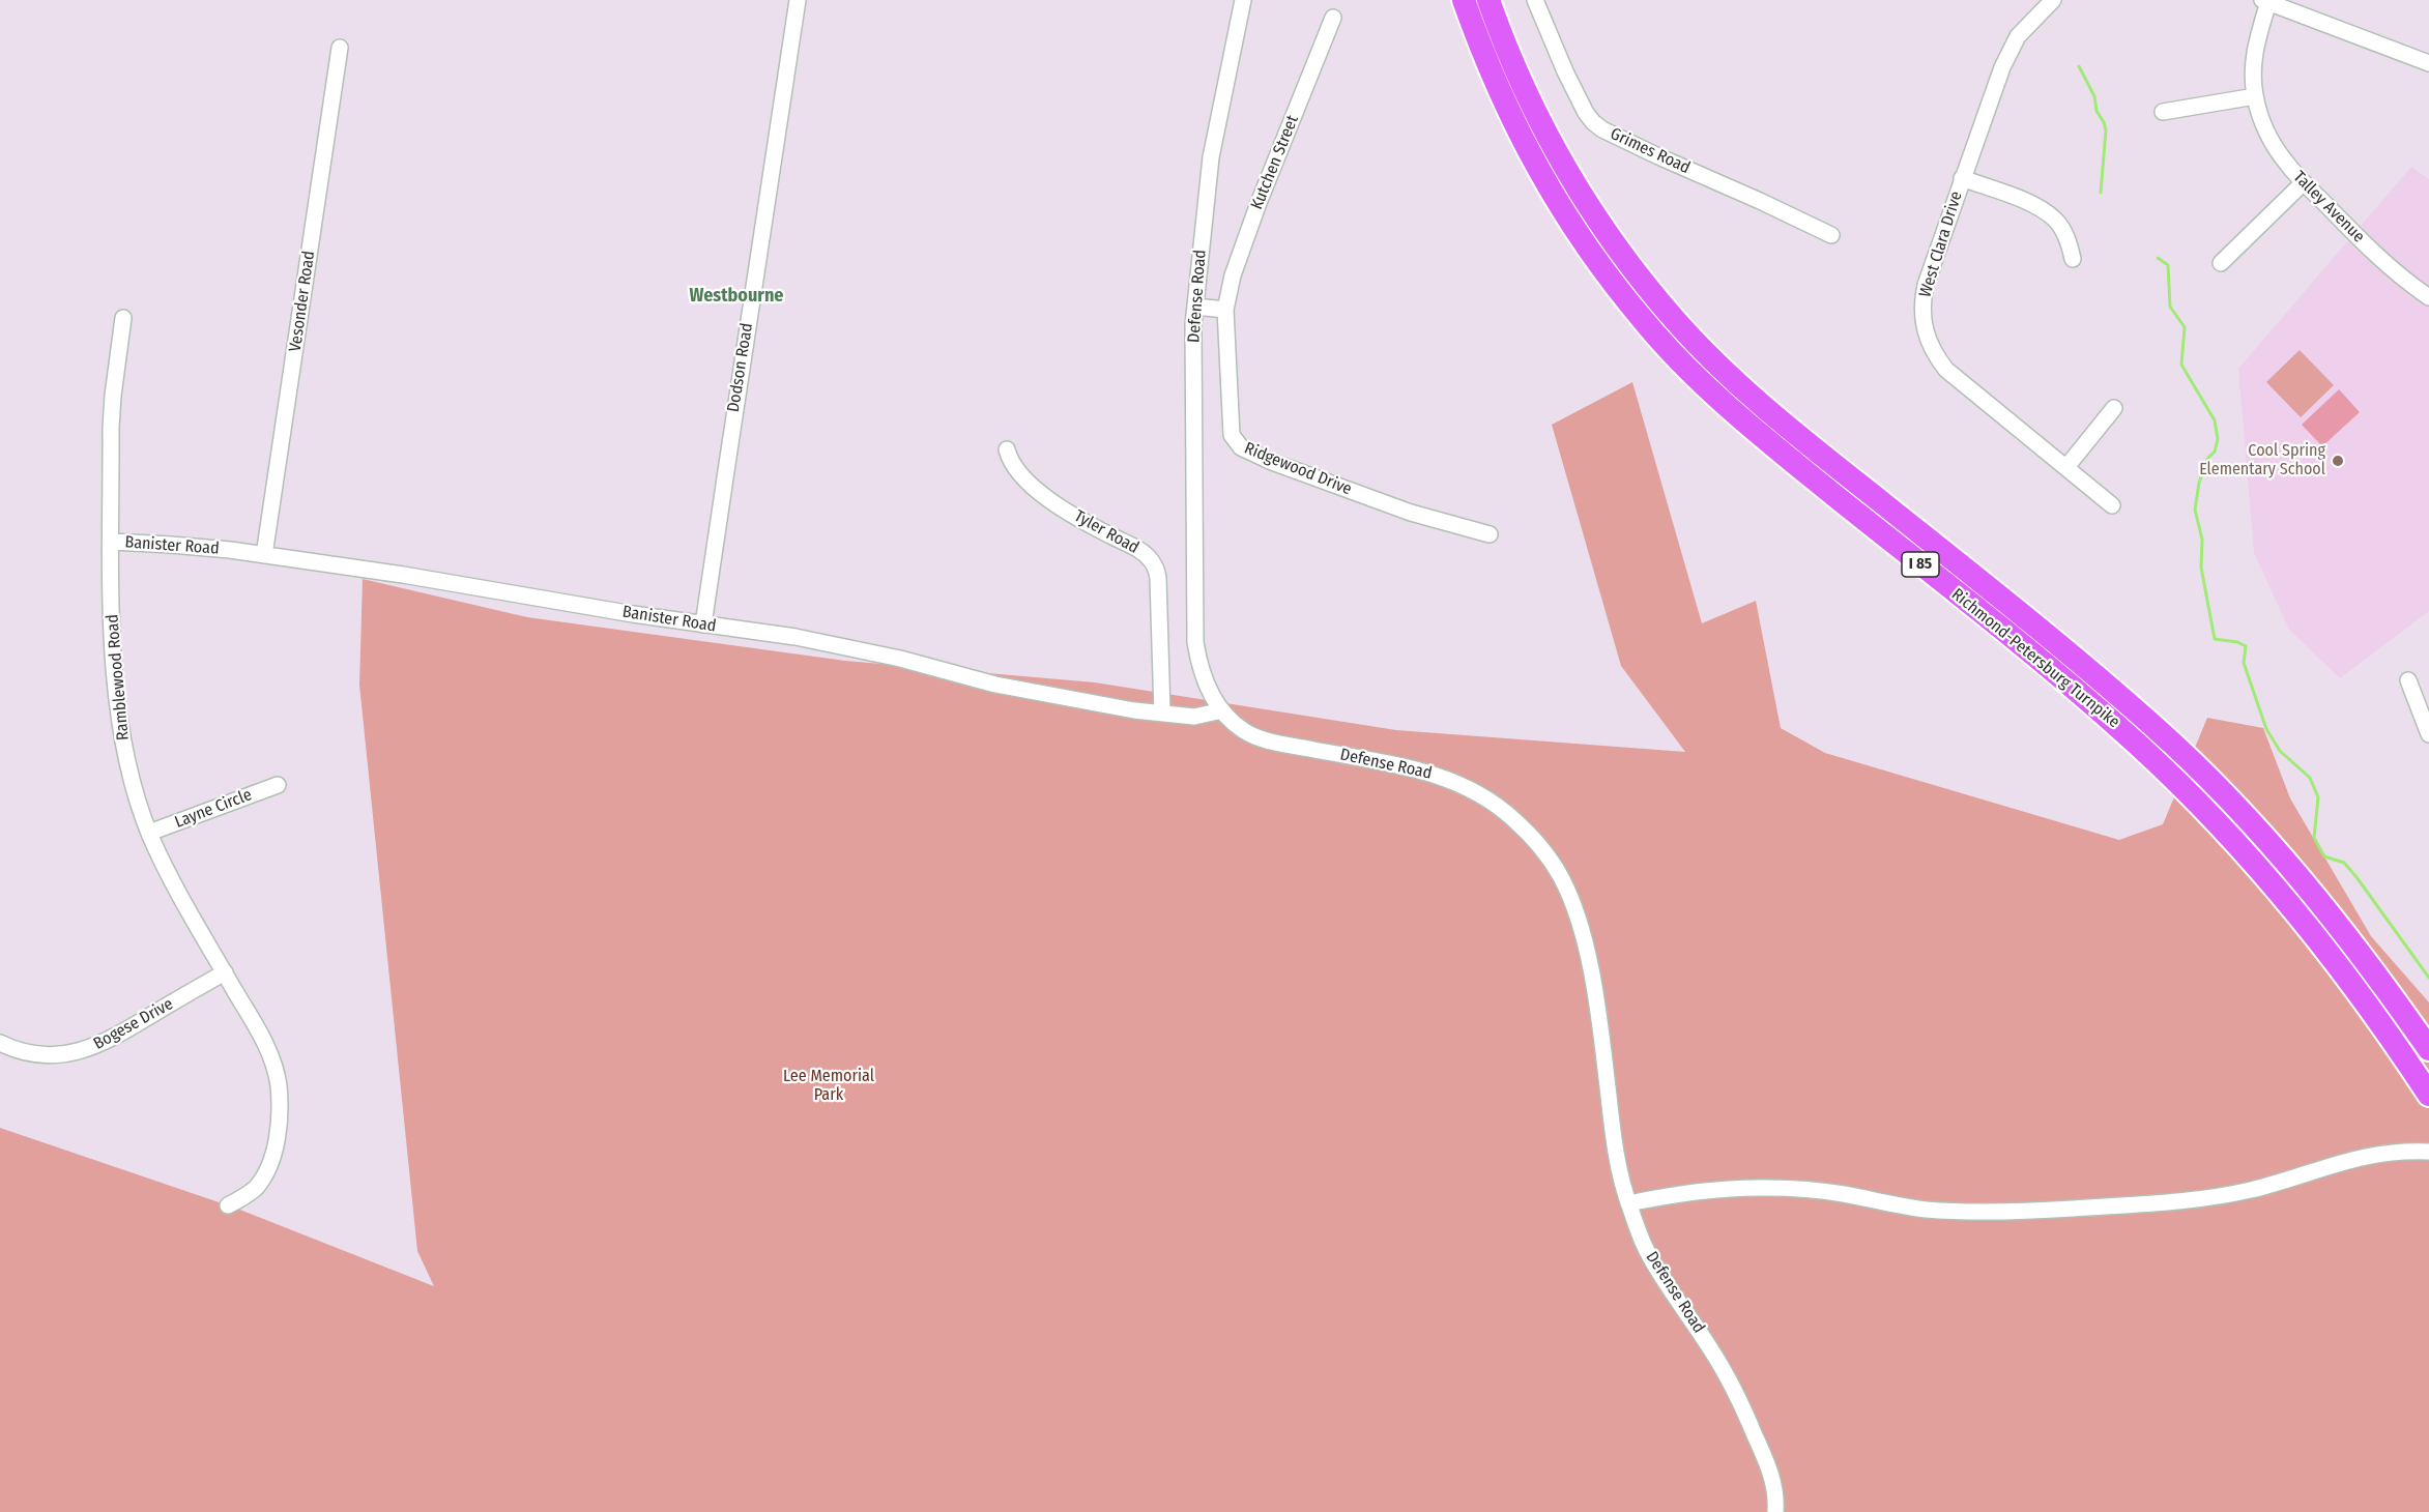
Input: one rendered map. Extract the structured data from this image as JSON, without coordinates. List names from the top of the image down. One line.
{"streets":{"highway":["I 85","Richmond-Petersburg Turnpike"],"street":["Grimes Road","Kutchen Street","Talley Avenue","West Clara Drive","Defense Road","Vesonder Road","Dodson Road","Ridgewood Drive","Tyler Road","Banister Road","Ramblewood Road","Layne Circle","Bogese Drive"]},"crossings":[["Kutchen Street","Ridgewood Drive"],["Defense Road","Banister Road"],["Vesonder Road","Banister Road"],["Dodson Road","Banister Road"],["Tyler Road","Banister Road"],["Banister Road","Ramblewood Road"],["Ramblewood Road","Layne Circle"],["Ramblewood Road","Bogese Drive"]],"districts":["Westbourne"],"parks":["Lee Memorial Park"],"places":["Cool Spring Elementary School"]}
